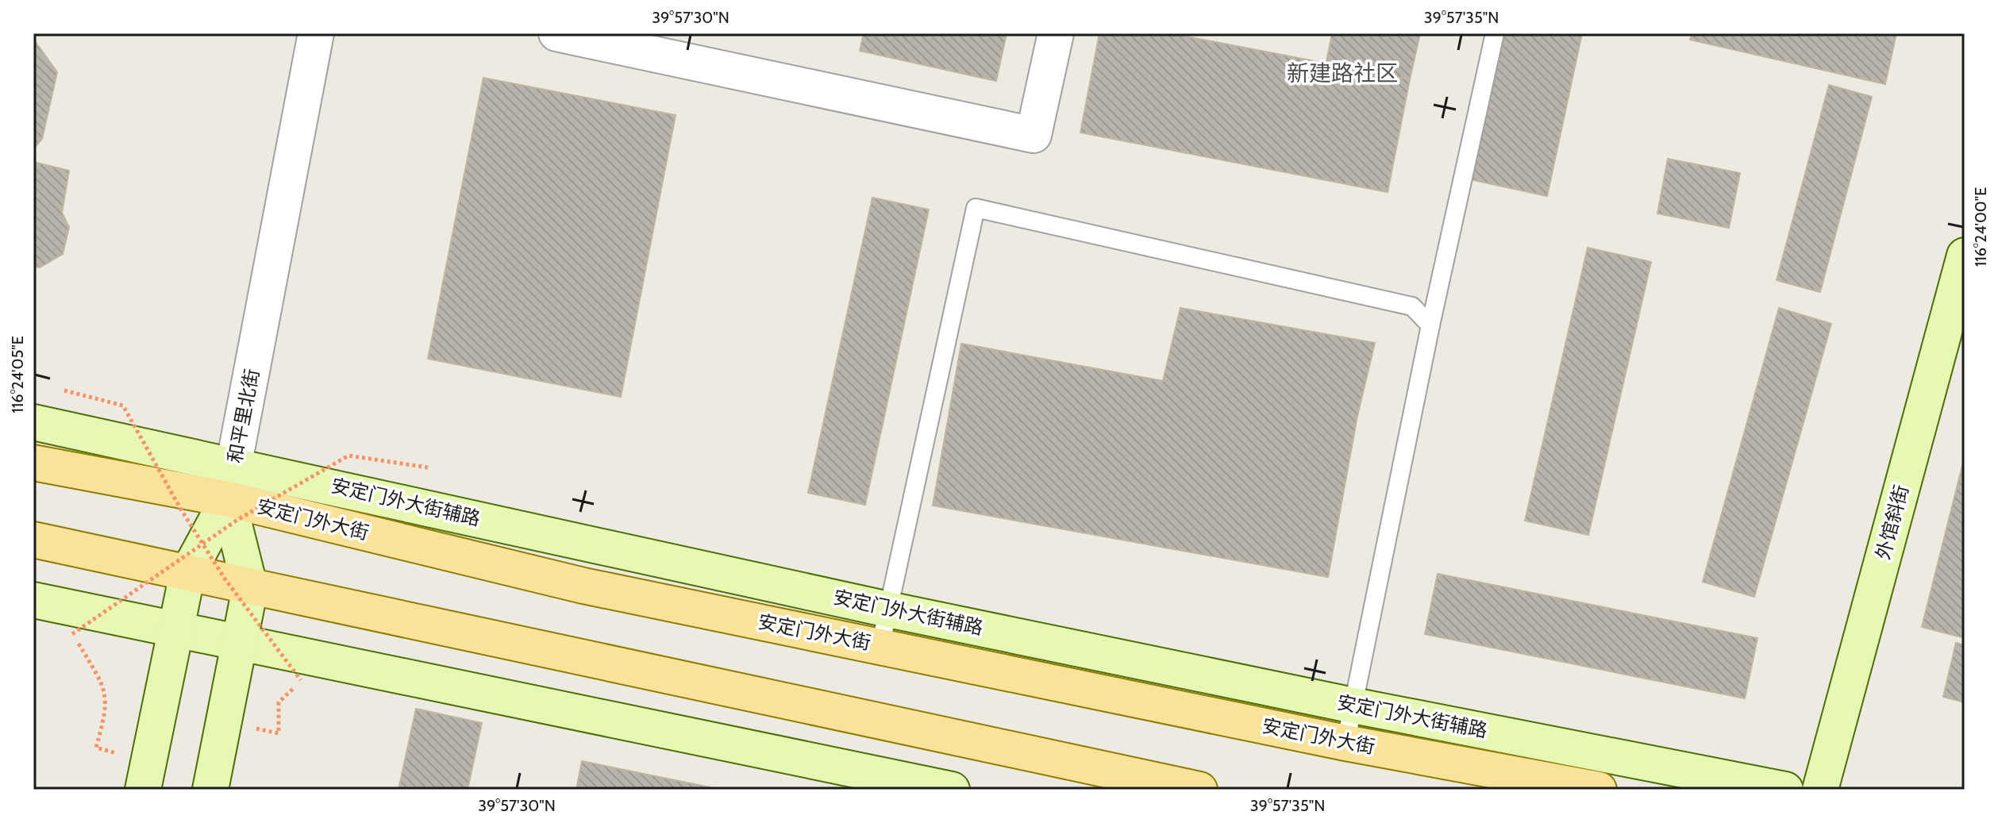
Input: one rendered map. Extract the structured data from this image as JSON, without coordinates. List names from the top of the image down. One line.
{"streets":{"main road":["安定门外大街"],"street":["和平里北街","安定门外大街辅路","外馆斜街"]},"crossings":[["和平里北街","安定门外大街辅路"],["和平里北街","安定门外大街"]],"districts":["新建路社区"],"coordinates":["39°57'30\"N","39°57'35\"N","116°24'00\"E","116°24'05\"E"]}
